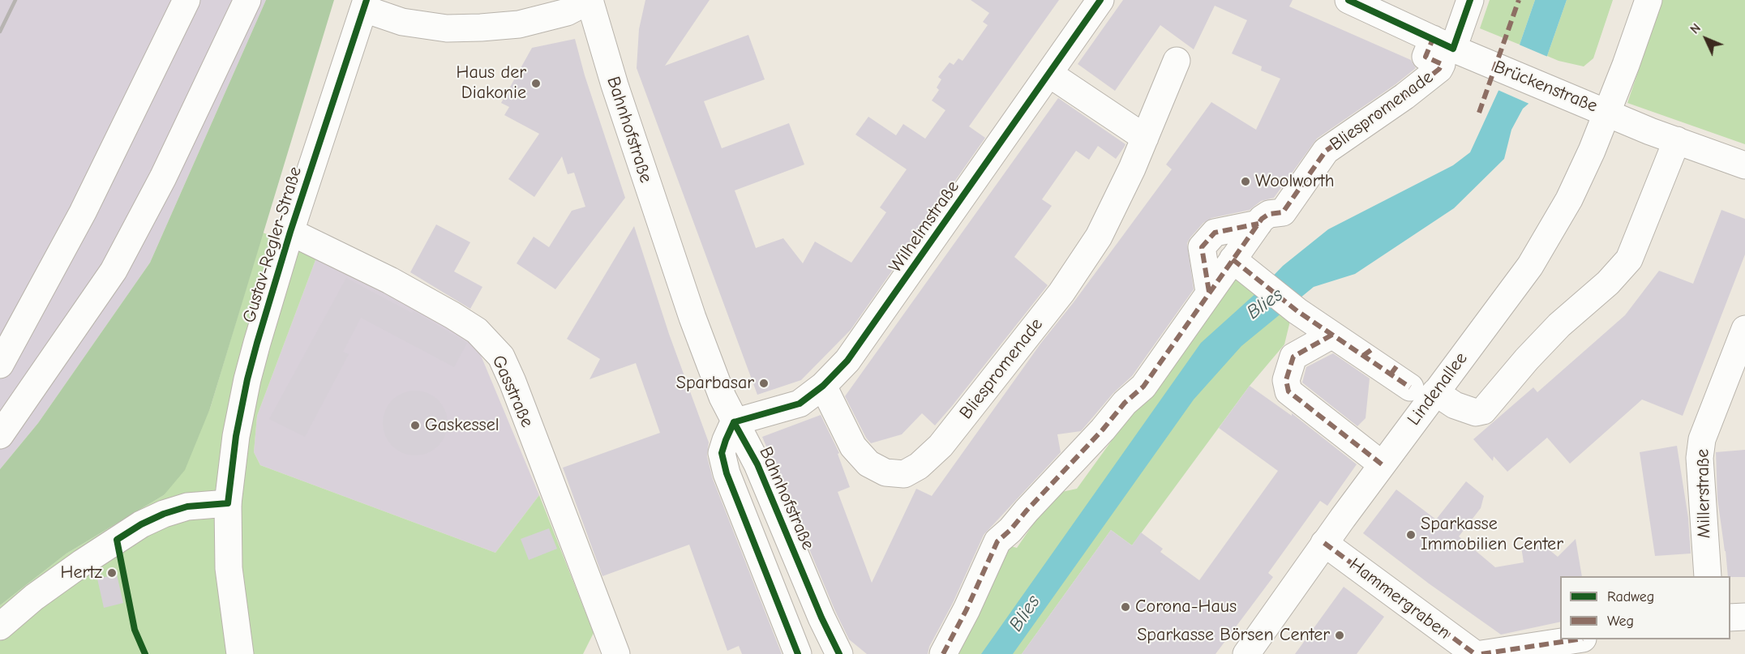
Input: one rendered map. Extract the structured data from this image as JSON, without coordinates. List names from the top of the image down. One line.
{"streets":{"street":["Brückenstraße","Bliespromenade","Bahnhofstraße","Wilhelmstraße","Gustav-Regler-Straße","Lindenallee","Gasstraße","Millerstraße","Hammergraben"]},"crossings":[["Brückenstraße","Bliespromenade"],["Brückenstraße","Lindenallee"],["Bliespromenade","Wilhelmstraße"],["Bahnhofstraße","Wilhelmstraße"],["Gustav-Regler-Straße","Gasstraße"],["Lindenallee","Hammergraben"]],"water":["Blies"],"places":["Haus der Diakonie","Woolworth","Sparbasar","Gaskessel","Sparkasse Immobilien Center","Hertz","Corona-Haus","Sparkasse Börsen Center"],"legend":["Radweg","Weg"],"north":"top left"}
